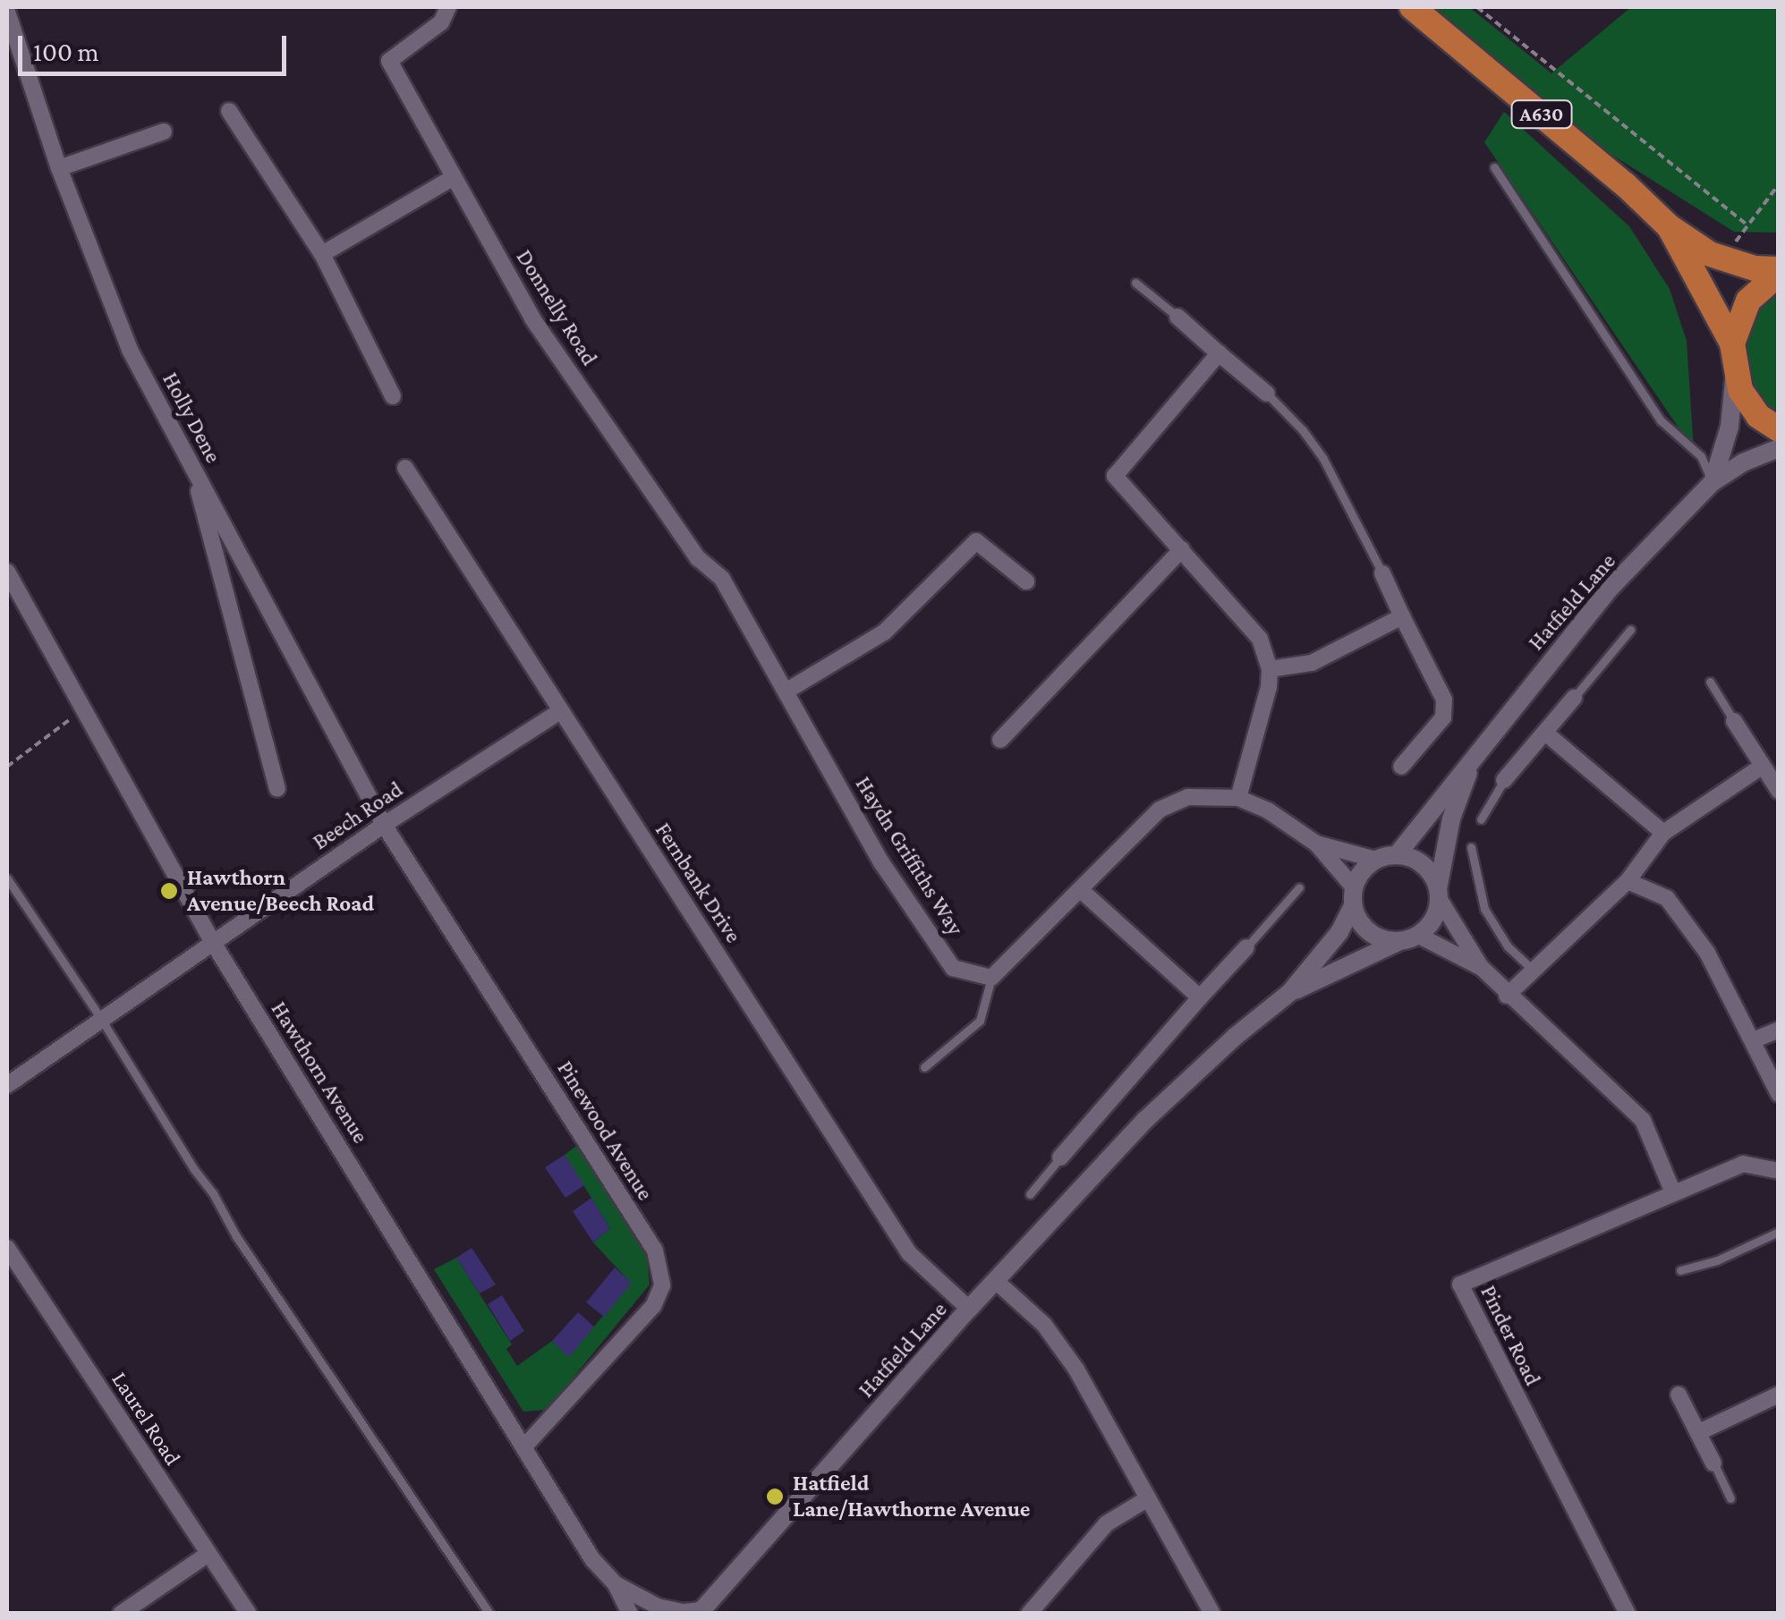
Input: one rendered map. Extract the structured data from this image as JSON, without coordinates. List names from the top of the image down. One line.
{"streets":{"highway":["A630"],"street":["Donnelly Road","Holly Dene","Hatfield Lane","Beech Road","Haydn Griffiths Way","Fernbank Drive","Hawthorn Avenue","Pinewood Avenue","Pinder Road","Laurel Road"]},"crossings":[["Donnelly Road","Haydn Griffiths Way"],["Holly Dene","Beech Road"],["Holly Dene","Pinewood Avenue"],["Hatfield Lane","Fernbank Drive"],["Hatfield Lane","Hawthorn Avenue"],["Beech Road","Fernbank Drive"],["Beech Road","Hawthorn Avenue"],["Beech Road","Pinewood Avenue"],["Hawthorn Avenue","Pinewood Avenue"]],"places":["Hawthorn Avenue/Beech Road","Hatfield Lane/Hawthorne Avenue"],"scale_bar":"100 m"}
